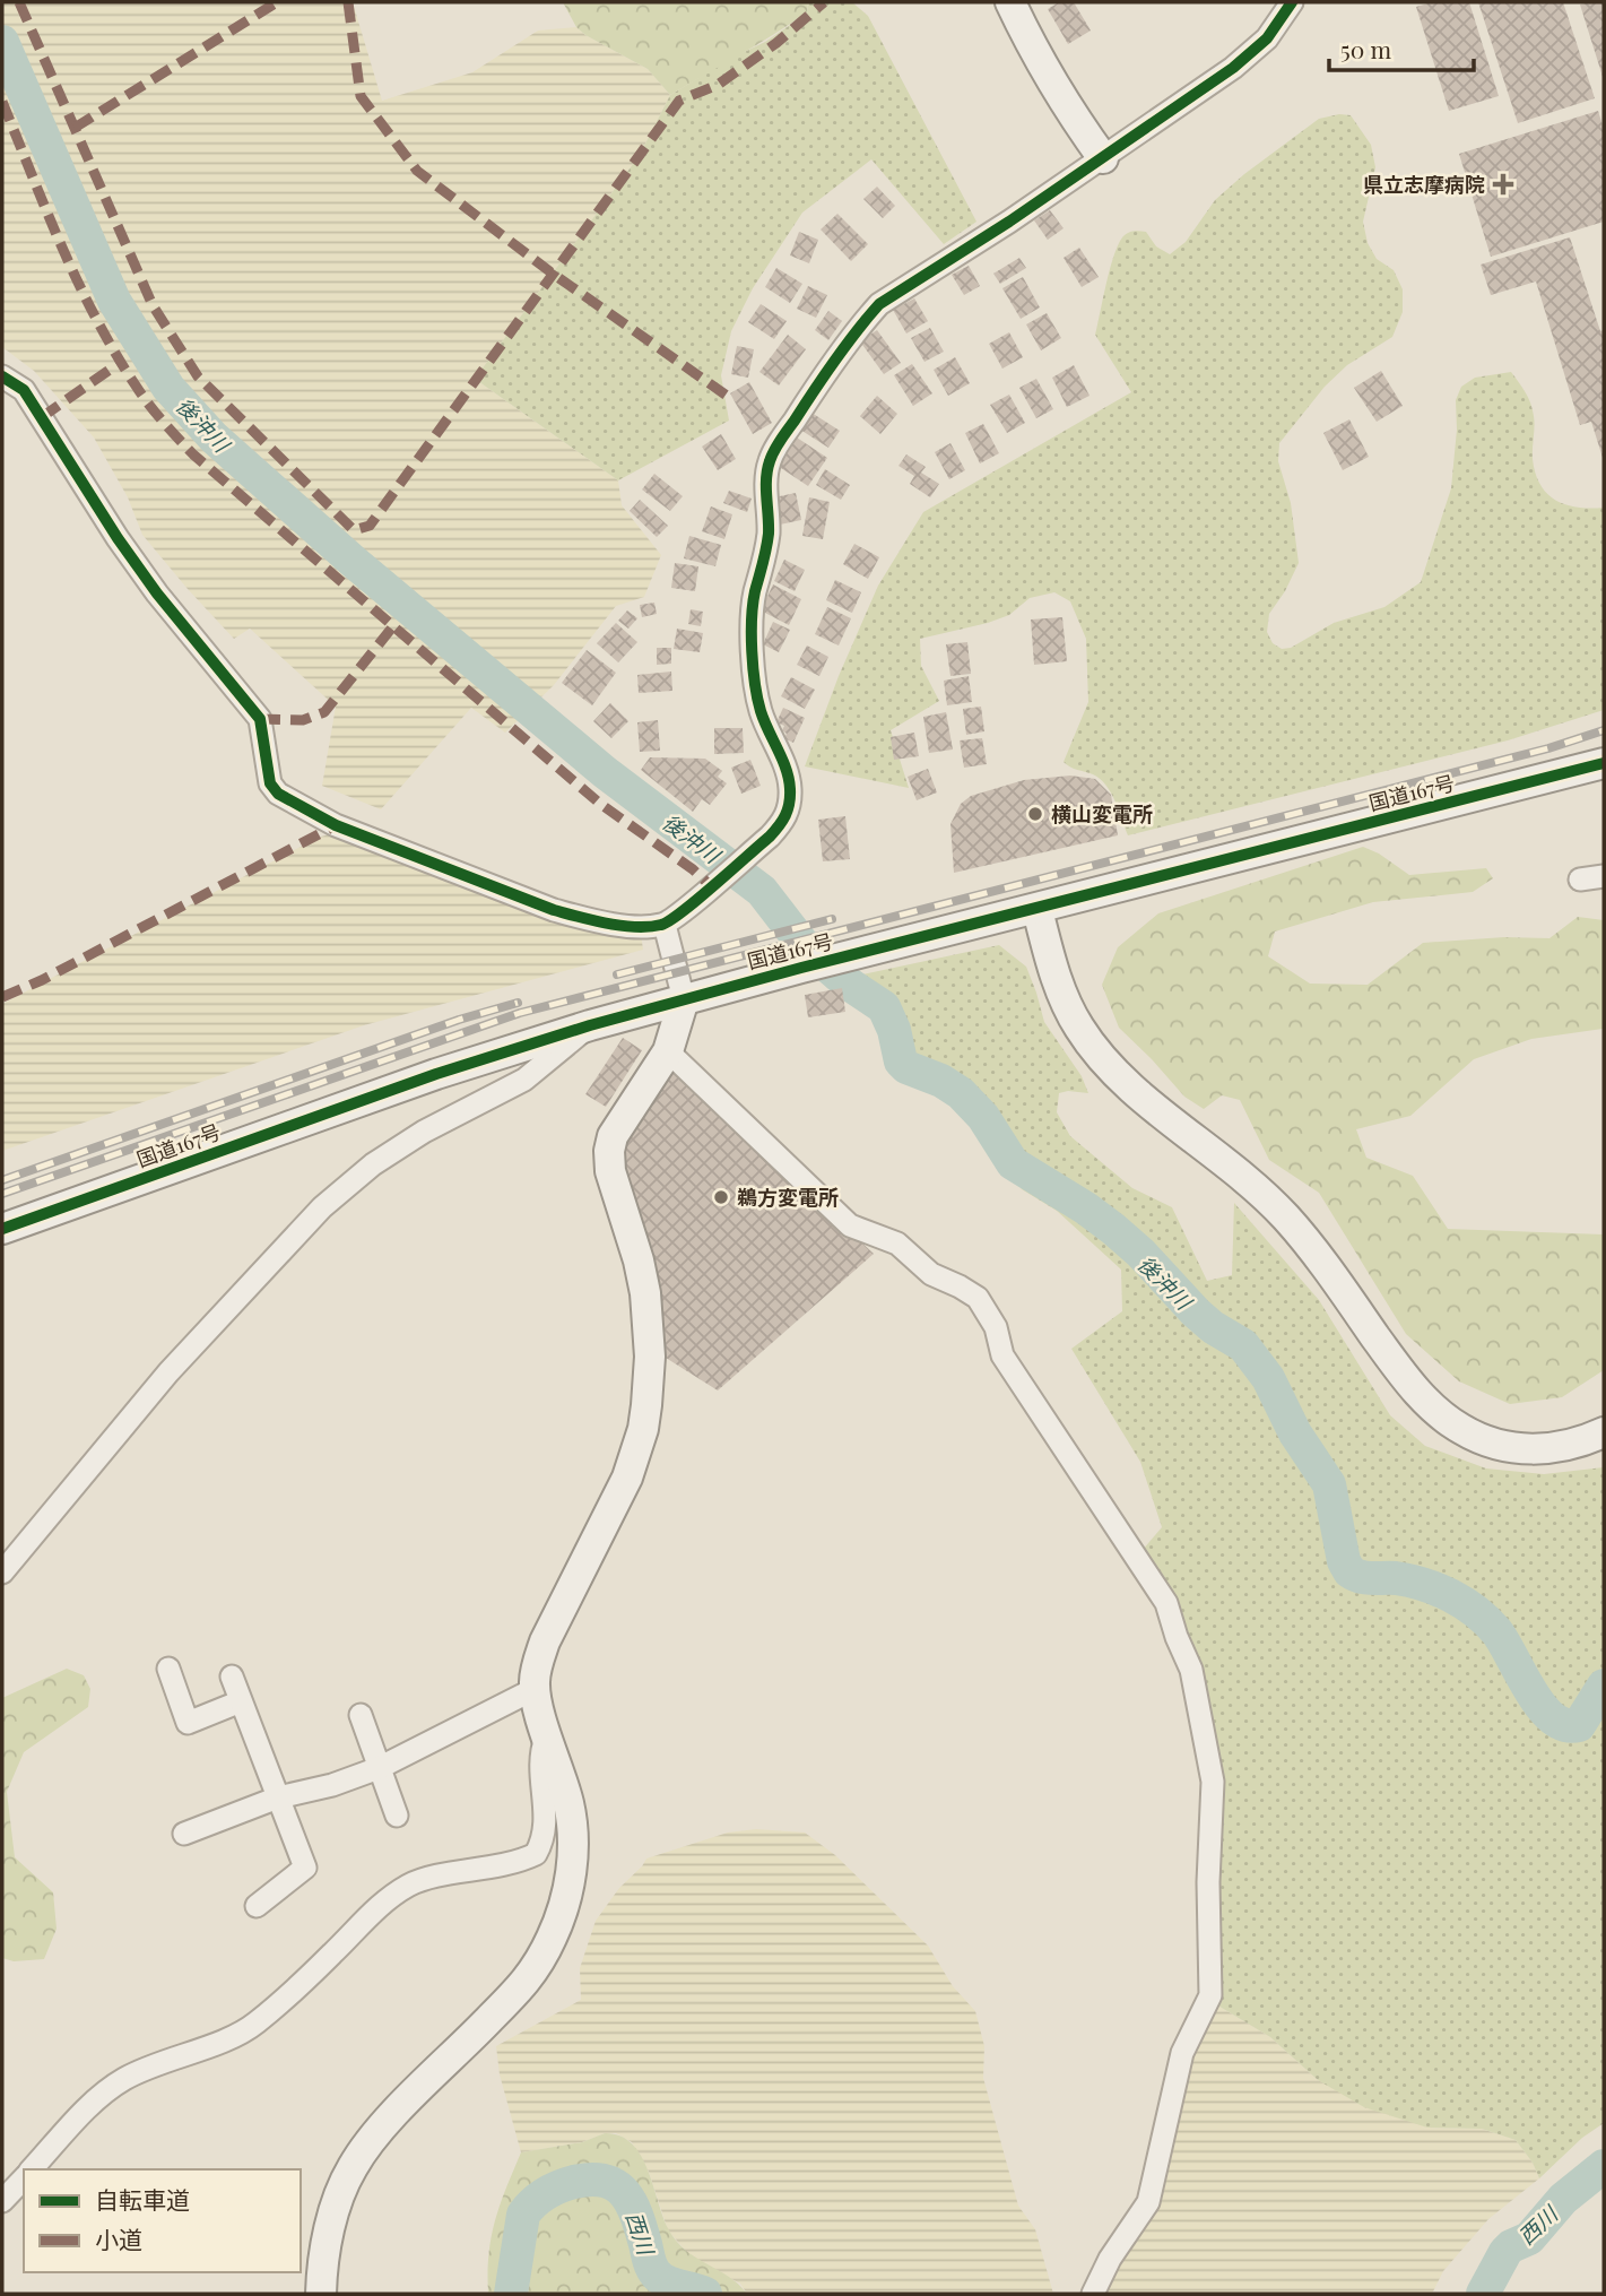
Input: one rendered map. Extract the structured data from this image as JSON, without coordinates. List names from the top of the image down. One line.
{"streets":{"street":["国道167号"]},"water":["後沖川","西川"],"places":{"health":["県立志摩病院"],"other":["横山変電所","鵜方変電所"]},"legend":["自転車道","小道"],"scale_bar":"50 m"}
